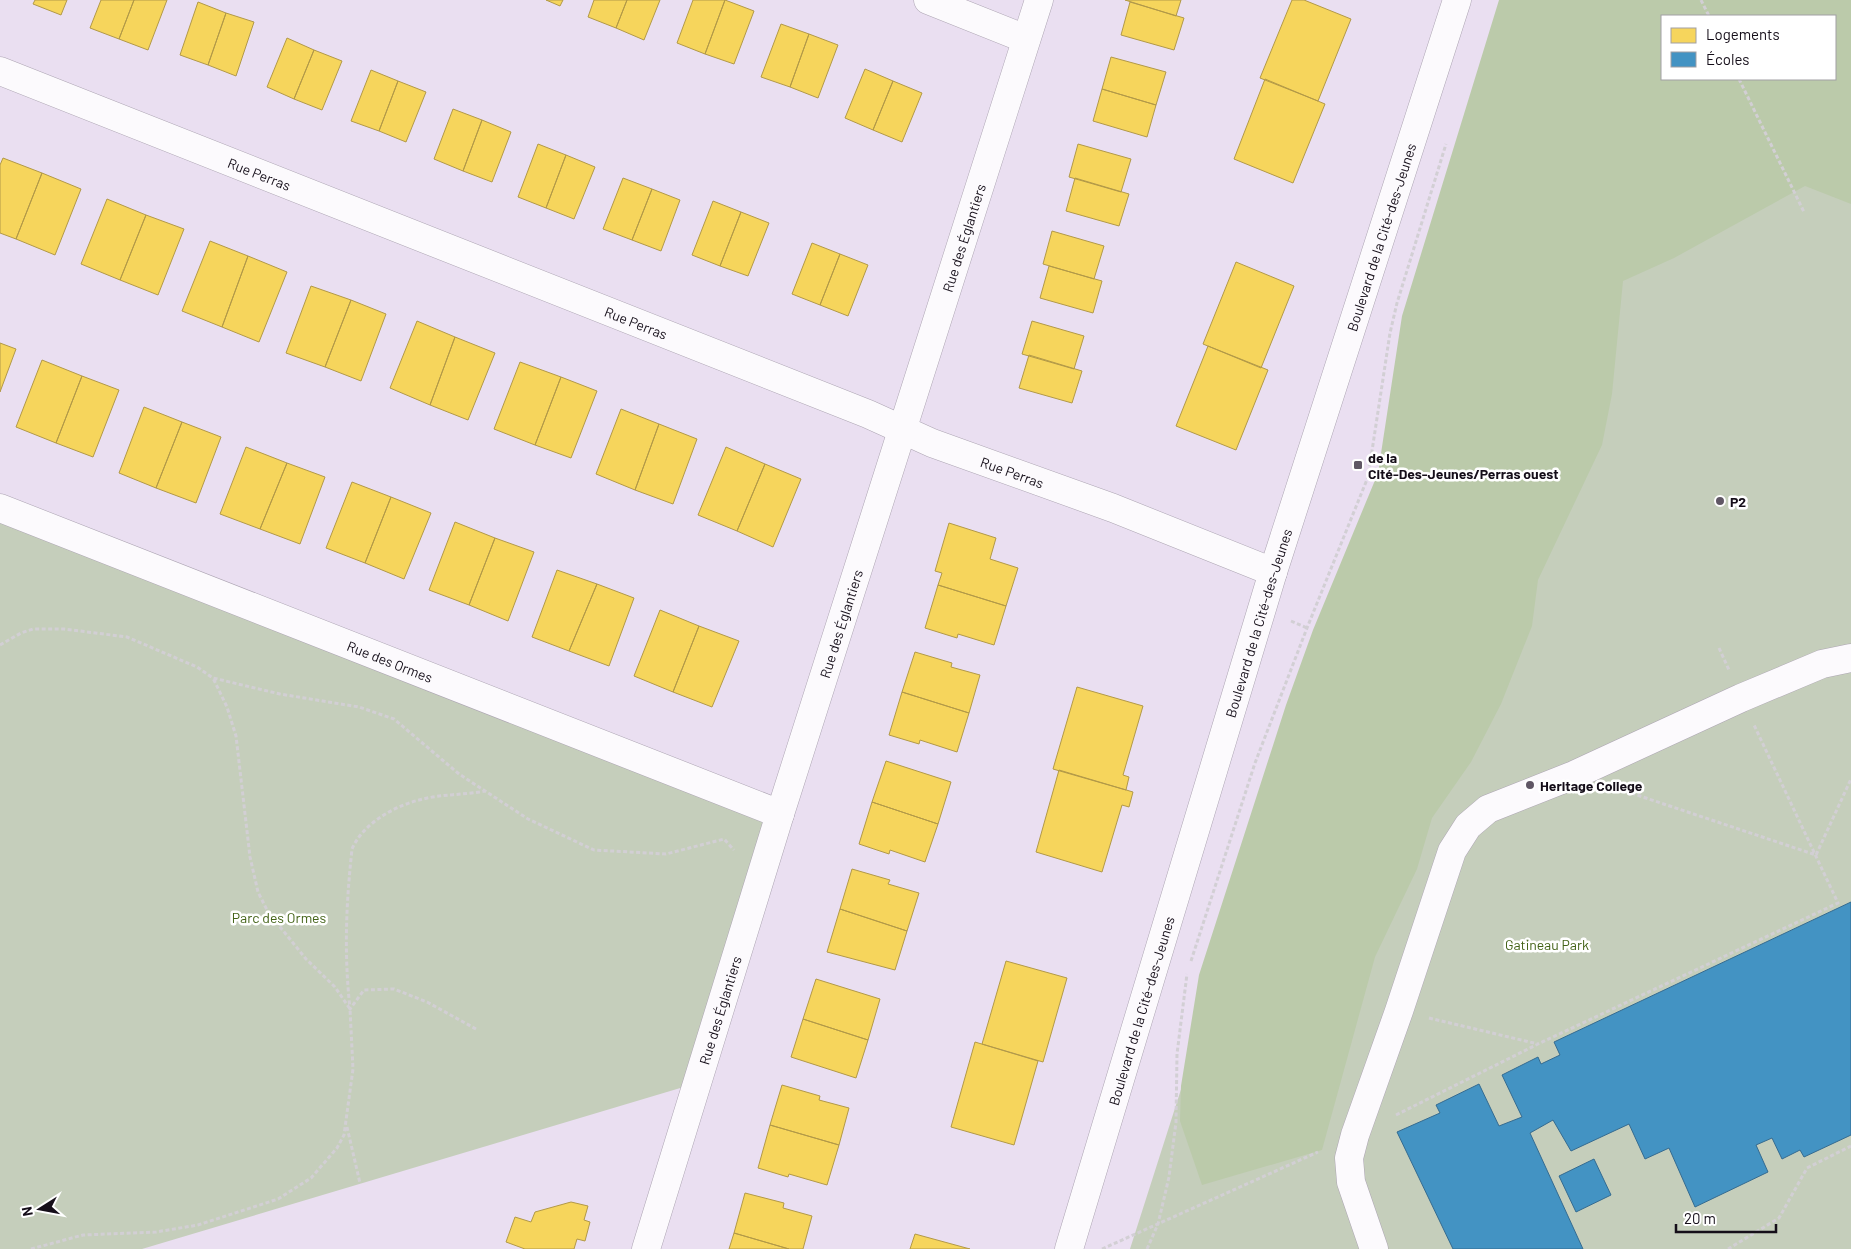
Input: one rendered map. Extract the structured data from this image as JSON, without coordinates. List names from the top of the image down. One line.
{"streets":{"street":["Rue Perras","Boulevard de la Cité-des-Jeunes","Rue des Églantiers","Rue des Ormes"]},"crossings":[["Rue Perras","Boulevard de la Cité-des-Jeunes"],["Rue Perras","Rue des Églantiers"],["Rue des Églantiers","Rue des Ormes"]],"parks":["Parc des Ormes","Gatineau Park"],"places":{"transit":["de la Cité-Des-Jeunes/Perras ouest"],"other":["P2","Heritage College"]},"legend":["Logements","Écoles"],"scale_bar":"20 m","north":"left"}
